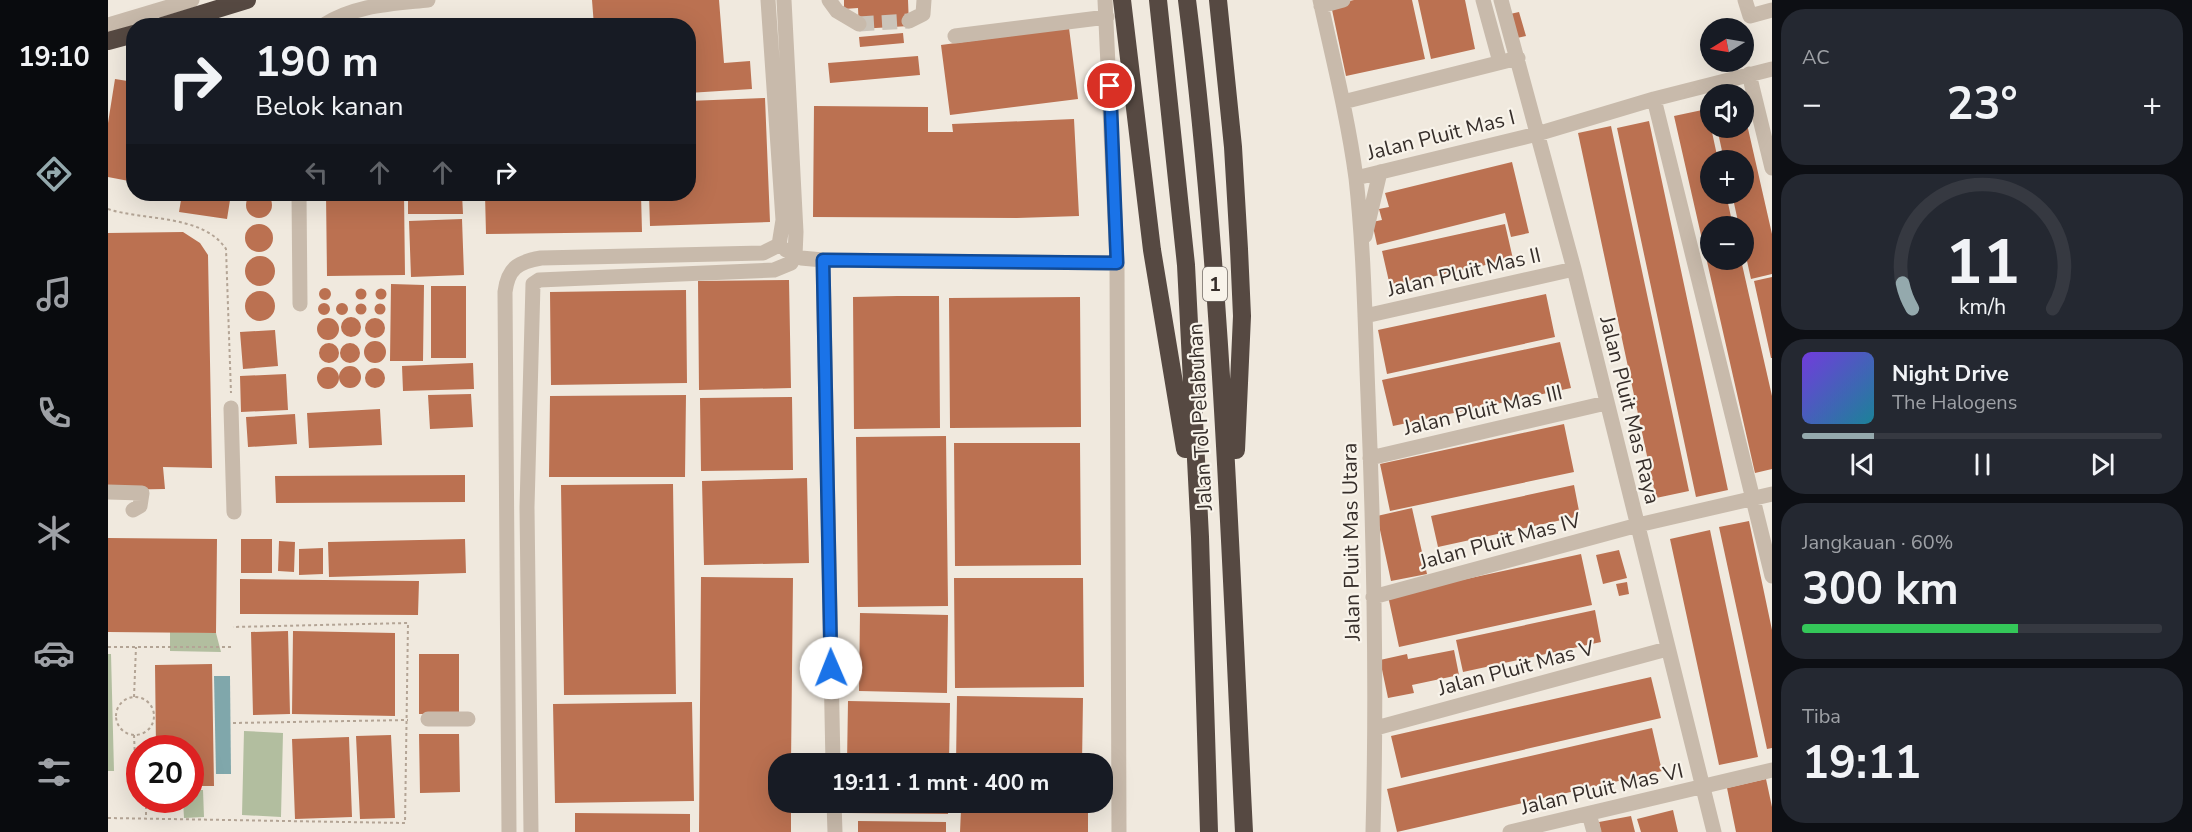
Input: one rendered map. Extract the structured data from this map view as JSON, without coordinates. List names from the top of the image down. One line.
{"streets":{"highway":["1","Jalan Tol Pelabuhan"],"street":["Jalan Pluit Mas I","Jalan Pluit Mas II","Jalan Pluit Mas III","Jalan Pluit Mas Raya","Jalan Pluit Mas IV","Jalan Pluit Mas Utara","Jalan Pluit Mas V","Jalan Pluit Mas VI"]},"crossings":[["Jalan Pluit Mas I","Jalan Pluit Mas Raya"],["Jalan Pluit Mas I","Jalan Pluit Mas Utara"],["Jalan Pluit Mas II","Jalan Pluit Mas Raya"],["Jalan Pluit Mas II","Jalan Pluit Mas Utara"],["Jalan Pluit Mas III","Jalan Pluit Mas Raya"],["Jalan Pluit Mas III","Jalan Pluit Mas Utara"],["Jalan Pluit Mas Raya","Jalan Pluit Mas IV"],["Jalan Pluit Mas Raya","Jalan Pluit Mas V"],["Jalan Pluit Mas Raya","Jalan Pluit Mas VI"],["Jalan Pluit Mas IV","Jalan Pluit Mas Utara"],["Jalan Pluit Mas Utara","Jalan Pluit Mas V"]],"north":"left","page":{"tabs":"19:10","tile":["AC",["Jangkauan · 60%","300 km"],["Tiba","19:11"]],"map_buttons":["+","−"],"turn":["190 m","Belok kanan"],"heat":["−","23°","+"],"song":["Night Drive","The Halogens"],"limit":"20","trip":"19:11 · 1 mnt · 400 m","gauge":["11","km/h"]}}
